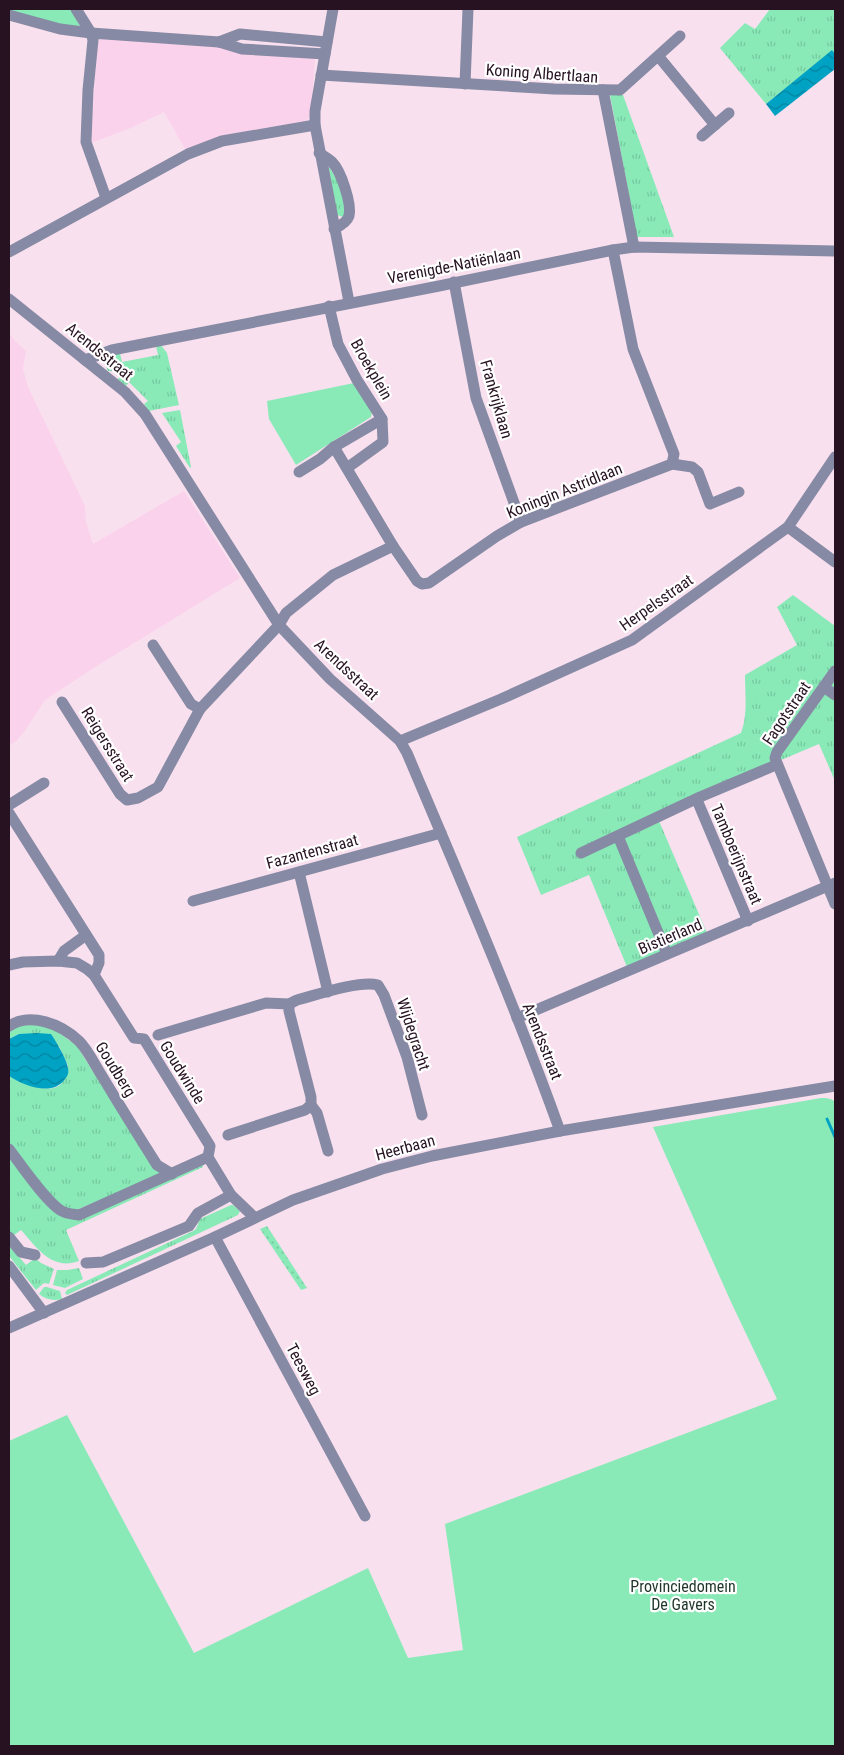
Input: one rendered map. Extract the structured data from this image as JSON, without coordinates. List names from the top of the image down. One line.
{"streets":{"street":["Koning Albertlaan","Verenigde-Natiënlaan","Arendsstraat","Broekplein","Frankrijklaan","Koningin Astridlaan","Herpelsstraat","Fagotstraat","Reigersstraat","Fazantenstraat","Tamboerijnstraat","Bistierland","Wijdegracht","Goudberg","Goudwinde","Heerbaan","Teesweg"]},"crossings":[["Koning Albertlaan","Verenigde-Natiënlaan"],["Verenigde-Natiënlaan","Arendsstraat"],["Verenigde-Natiënlaan","Broekplein"],["Verenigde-Natiënlaan","Frankrijklaan"],["Arendsstraat","Herpelsstraat"],["Arendsstraat","Reigersstraat"],["Arendsstraat","Fazantenstraat"],["Arendsstraat","Bistierland"],["Arendsstraat","Heerbaan"],["Frankrijklaan","Koningin Astridlaan"],["Koningin Astridlaan","Reigersstraat"],["Fagotstraat","Tamboerijnstraat"],["Fagotstraat","Bistierland"],["Tamboerijnstraat","Bistierland"],["Goudwinde","Heerbaan"],["Heerbaan","Teesweg"]],"parks":["Provinciedomein De Gavers"]}
